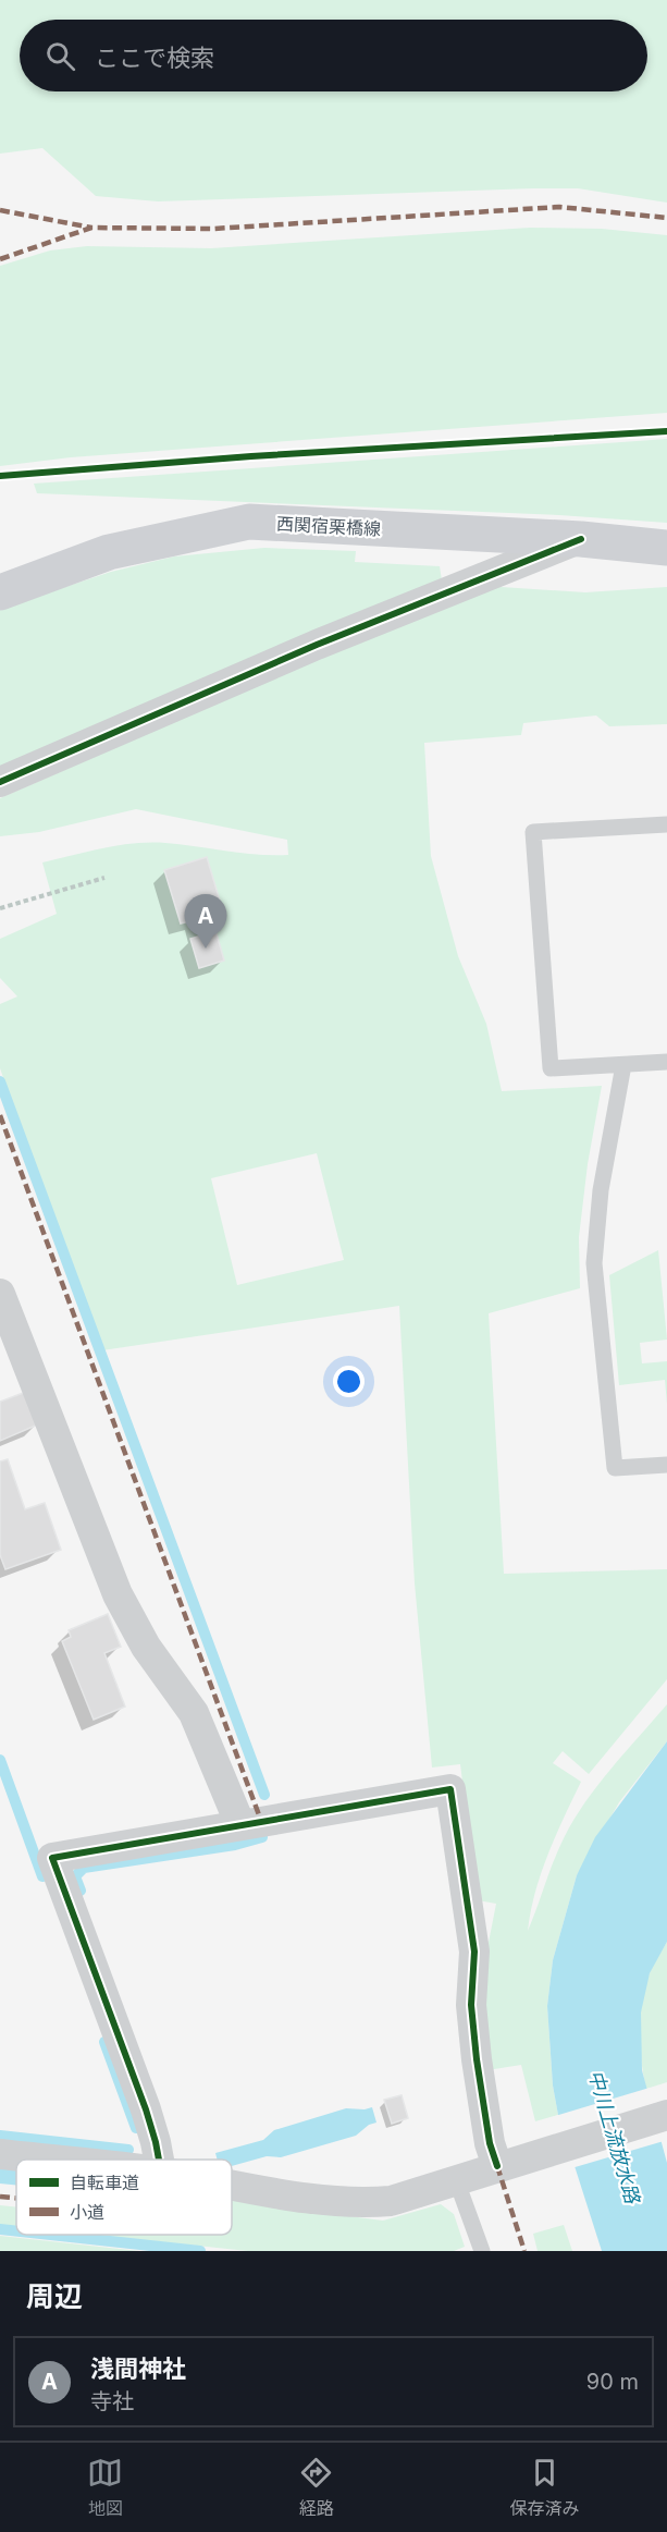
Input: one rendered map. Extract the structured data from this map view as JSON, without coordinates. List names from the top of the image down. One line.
{"streets":{"main road":["西関宿栗橋線"]},"water":["中川上流放水路"],"legend":["自転車道","小道"],"page":{"search":"ここで検索","pins":"A","heading":"周辺","list":[{"mark":"A","name":"浅間神社","note":"寺社","value":"90 m"}],"nav":["地図","経路","保存済み"]}}
